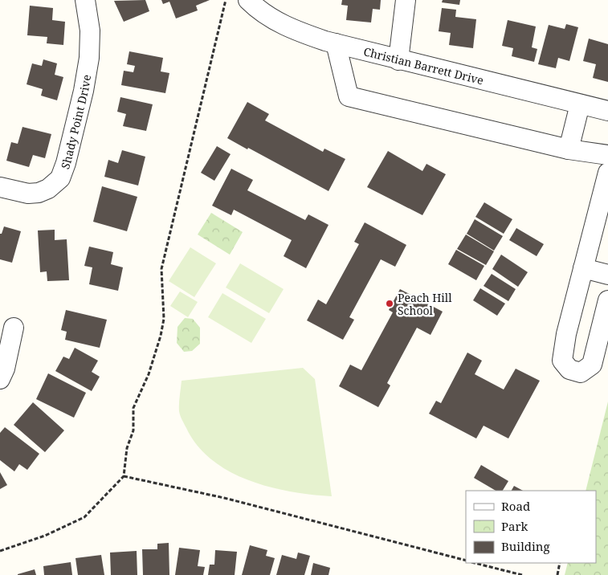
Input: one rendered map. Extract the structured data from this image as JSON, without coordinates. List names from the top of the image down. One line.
{"streets":{"street":["Christian Barrett Drive","Shady Point Drive"]},"places":["Peach Hill School"],"legend":["Road","Park","Building"]}
